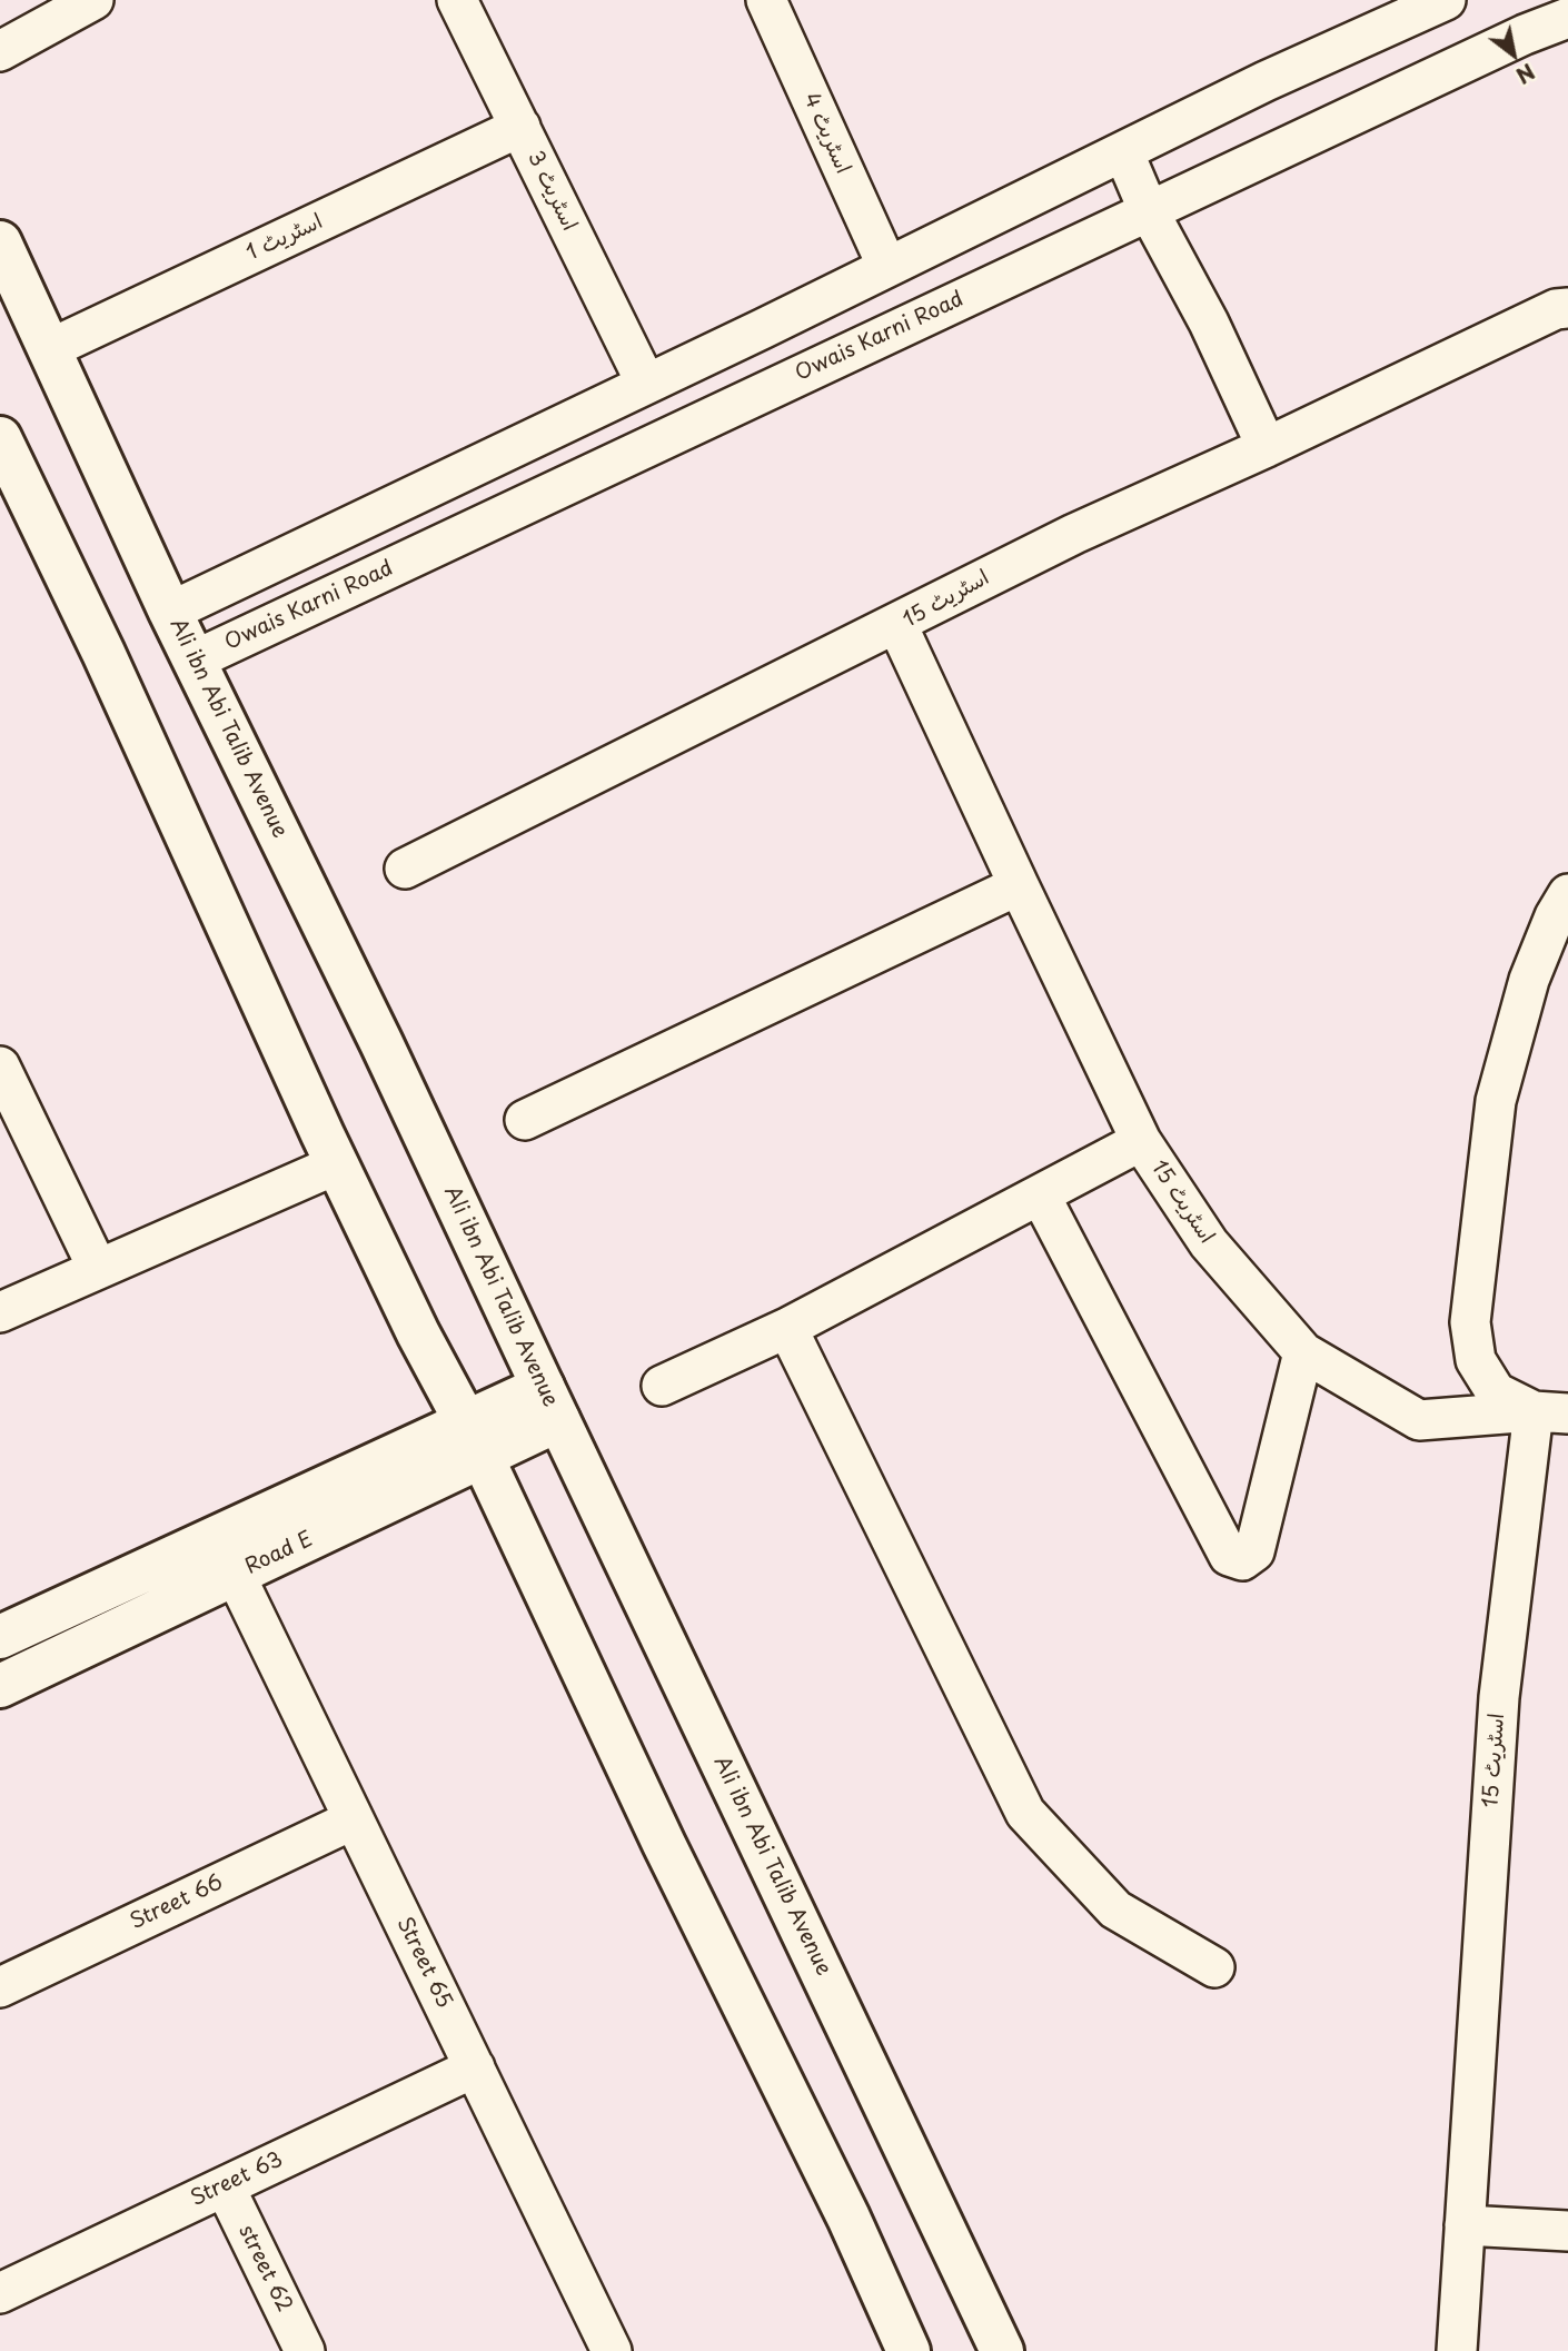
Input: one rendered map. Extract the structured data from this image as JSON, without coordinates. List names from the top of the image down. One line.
{"streets":{"main road":["Ali ibn Abi Talib Avenue","Road E"],"street":["اسٹریٹ 4","اسٹریٹ 3","اسٹریٹ 1","Owais Karni Road","اسٹریٹ 15","Street 66","Street 65","Street 63","street 62"]},"crossings":[["اسٹریٹ 3","اسٹریٹ 1"],["اسٹریٹ 1","Ali ibn Abi Talib Avenue"],["Owais Karni Road","Ali ibn Abi Talib Avenue"],["Ali ibn Abi Talib Avenue","Road E"],["Road E","Street 65"],["Street 66","Street 65"],["Street 65","Street 63"],["Street 63","street 62"]],"north":"bottom right"}
